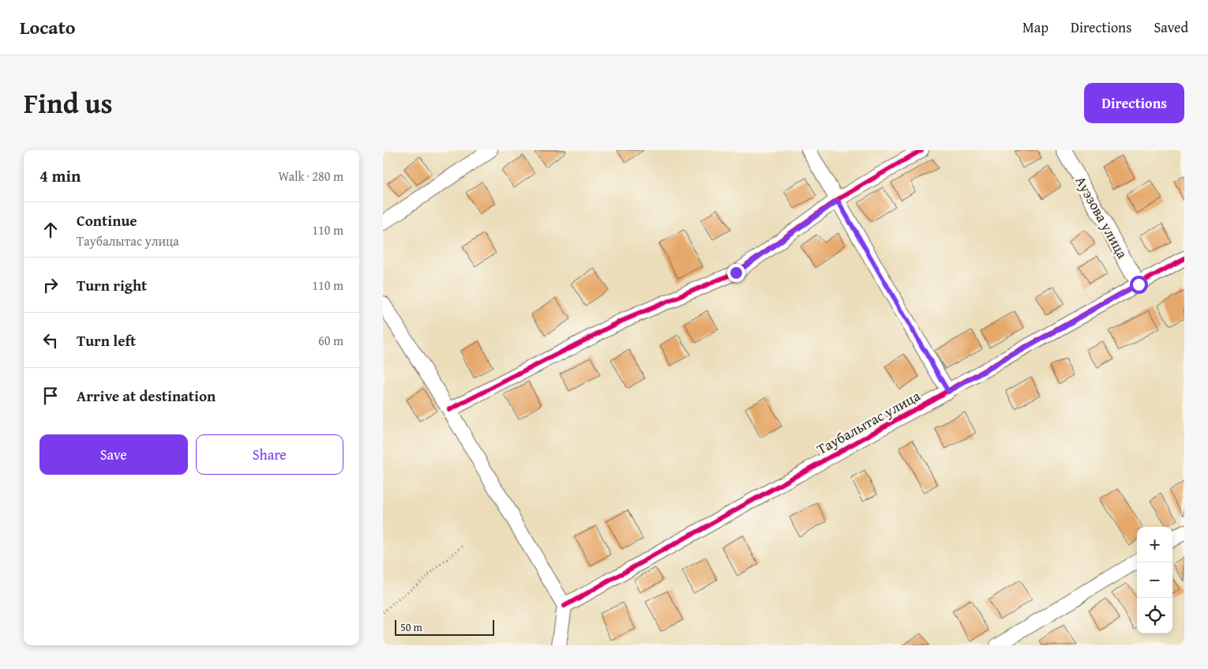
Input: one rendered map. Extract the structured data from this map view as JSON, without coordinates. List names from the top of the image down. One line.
{"streets":{"street":["Ауэзова улица","Таубалытас улица"]},"crossings":[["Ауэзова улица","Таубалытас улица"]],"scale_bar":"50 m","page":{"header":"Locato","nav":["Map","Directions","Saved"],"title":"Find us","buttons":["Directions",["Save","Share"]],"heading":["4 min","Walk · 280 m"],"list":[["Continue","Таубалытас улица","110 m"],["Turn right","110 m"],["Turn left","60 m"],"Arrive at destination"],"map_buttons":["+","−"],"scale":"50 m"}}
